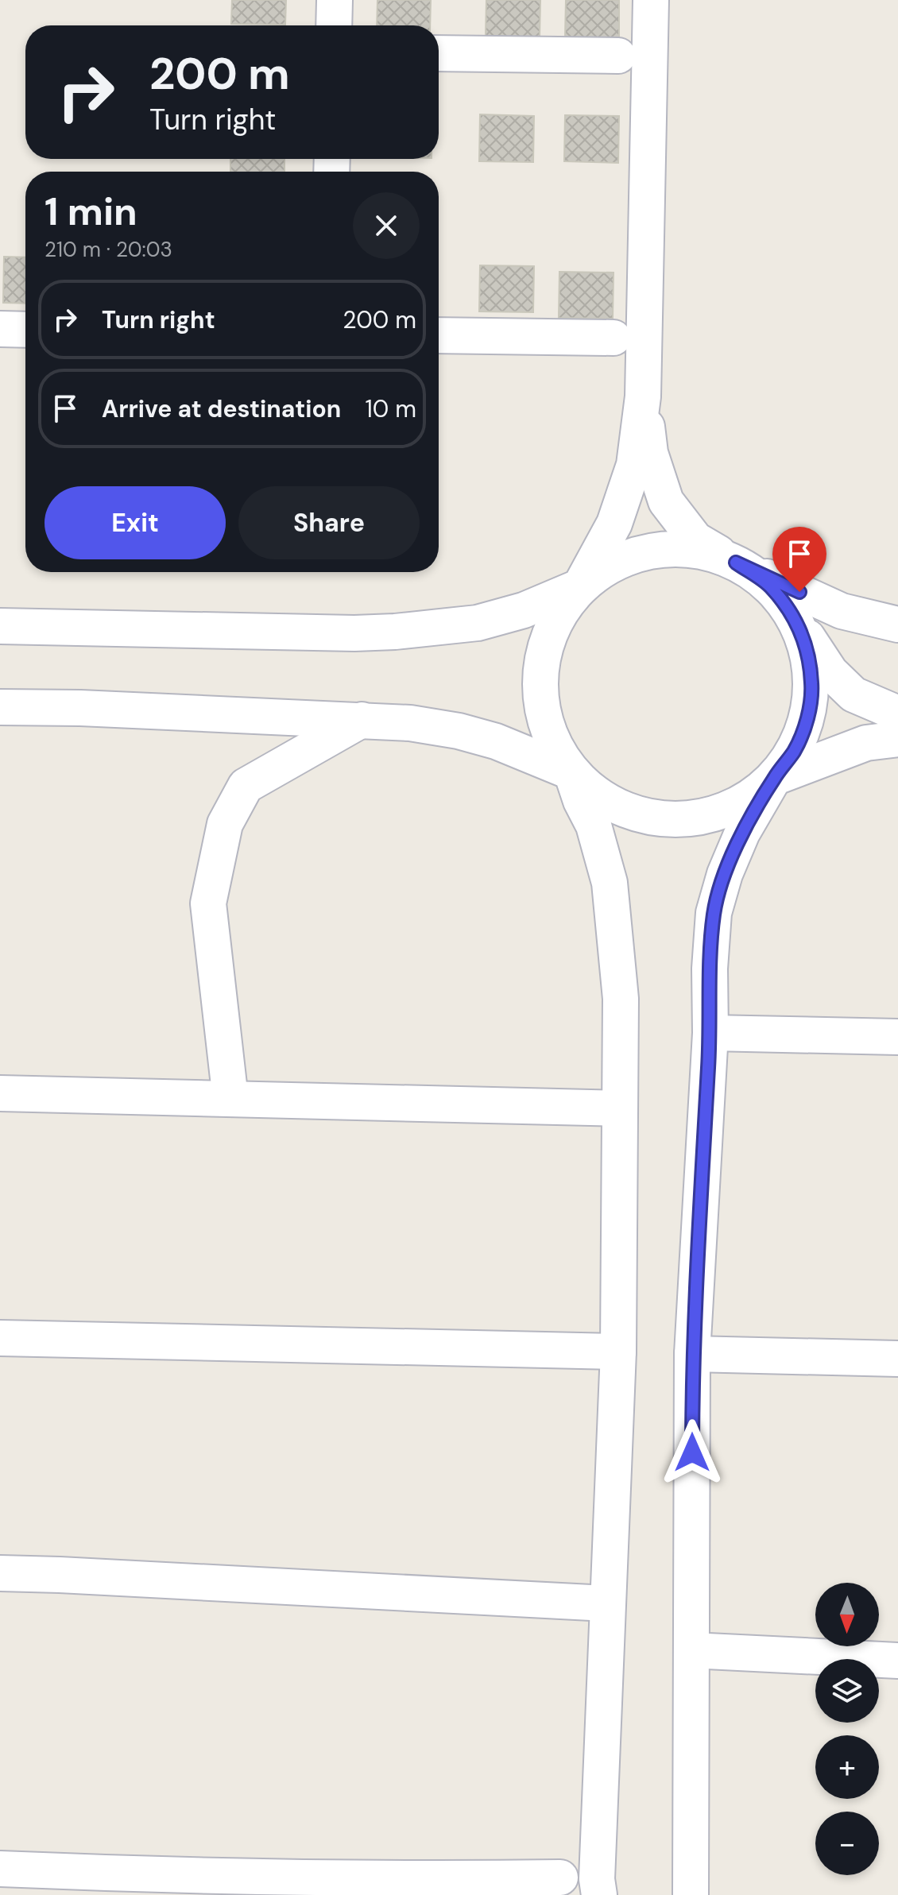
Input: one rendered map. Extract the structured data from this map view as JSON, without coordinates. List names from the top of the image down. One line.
{"north":"bottom","page":{"turn":["200 m","Turn right"],"heading":["1 min","210 m · 20:03"],"list":[{"name":"Turn right","value":"200 m"},{"name":"Arrive at destination","value":"10 m"}],"buttons":["Exit","Share"],"map_buttons":["+","−"]}}
